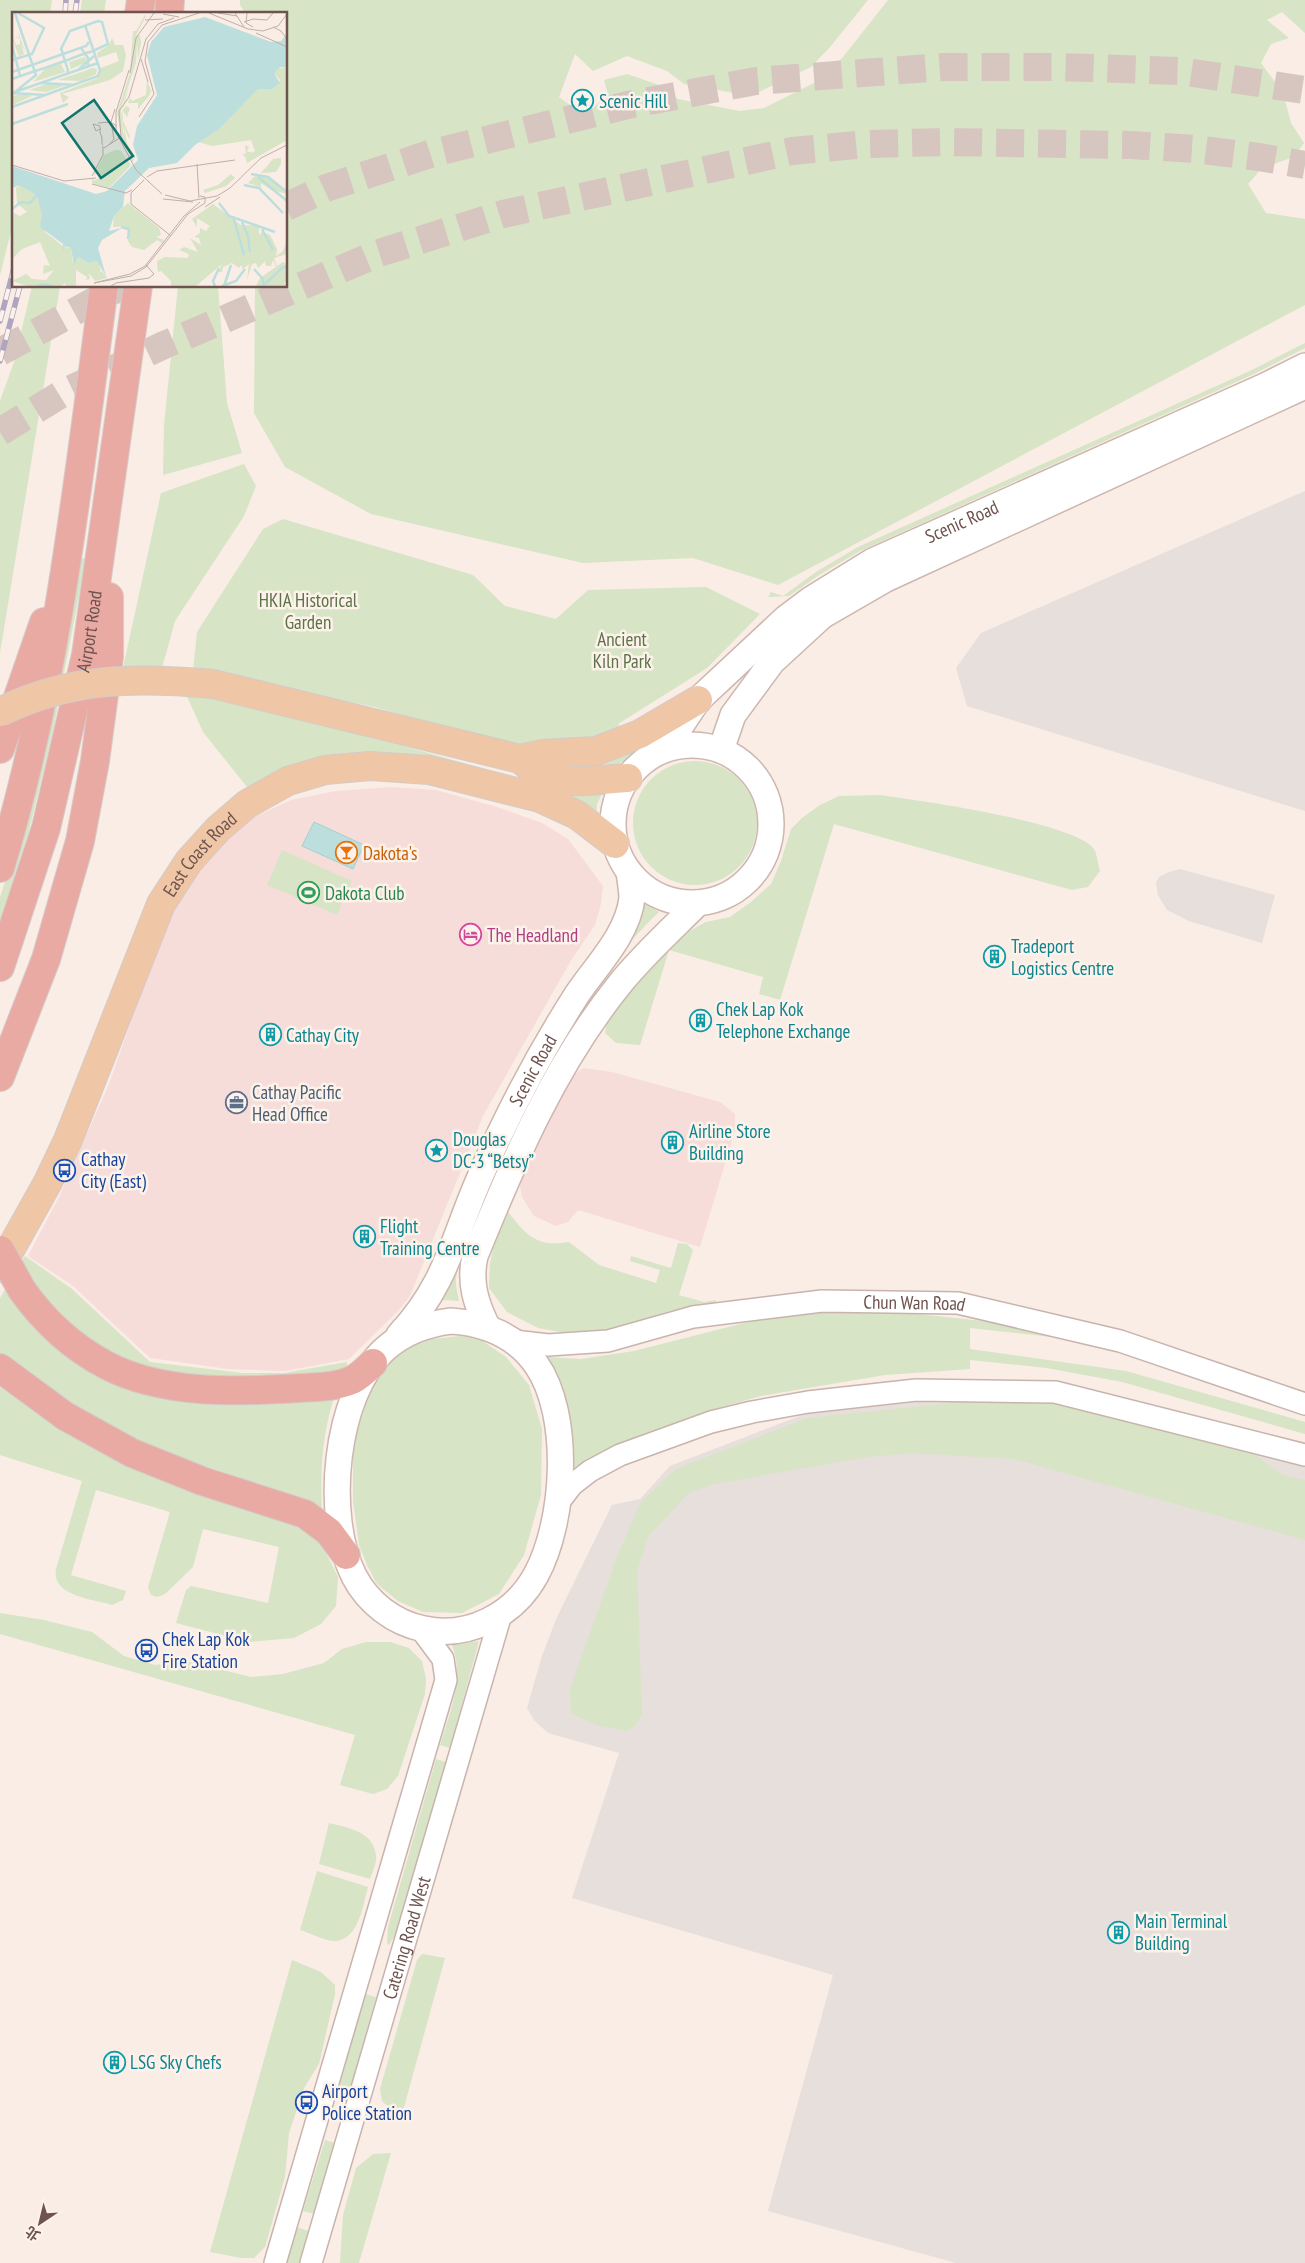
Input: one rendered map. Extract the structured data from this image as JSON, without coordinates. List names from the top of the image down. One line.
{"streets":{"highway":["Airport Road"],"main road":["Scenic Road","East Coast Road"],"street":["Chun Wan Road","Catering Road West"]},"crossings":[["Scenic Road","East Coast Road"]],"parks":["HKIA Historical Garden","Ancient Kiln Park"],"places":{"place":["Scenic Hill","Douglas DC-3 “Betsy”"],"bar":["Dakota's"],"sports":["Dakota Club"],"hotel":["The Headland"],"building":["Tradeport Logistics Centre","Chek Lap Kok Telephone Exchange","Cathay City","Airline Store Building","Flight Training Centre","Main Terminal Building","LSG Sky Chefs"],"office":["Cathay Pacific Head Office"],"bus stop":["Cathay City (East)","Chek Lap Kok Fire Station","Airport Police Station"]},"north":"bottom left"}
